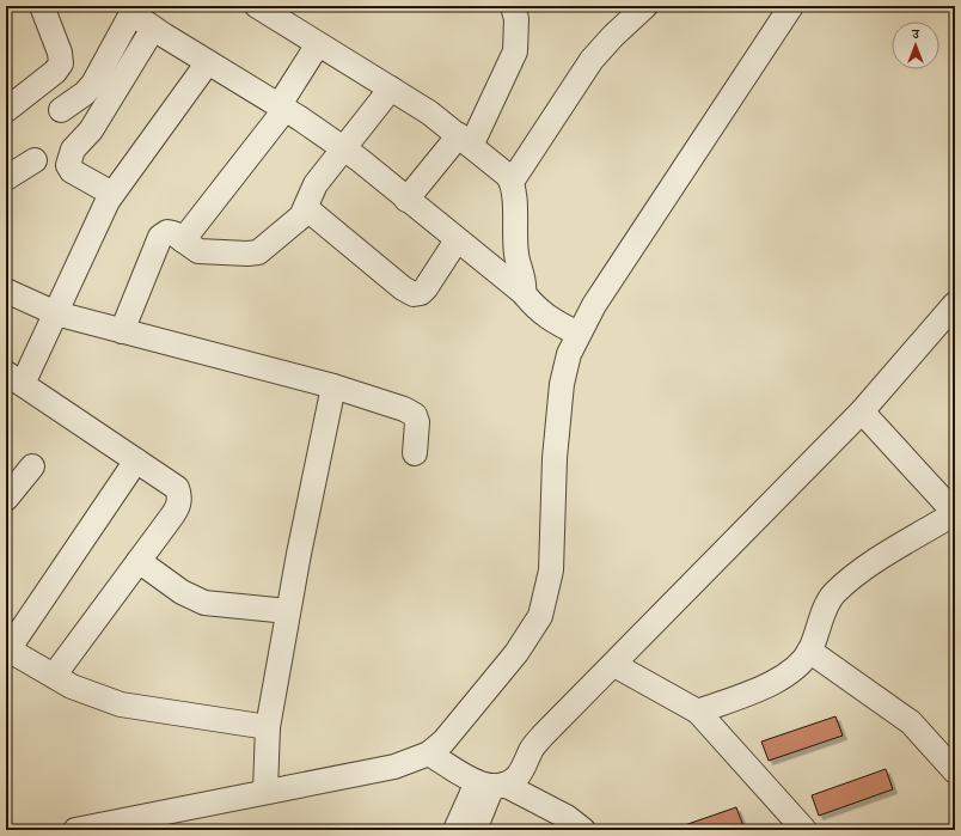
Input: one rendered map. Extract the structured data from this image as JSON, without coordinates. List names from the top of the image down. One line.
{"north":"top"}
